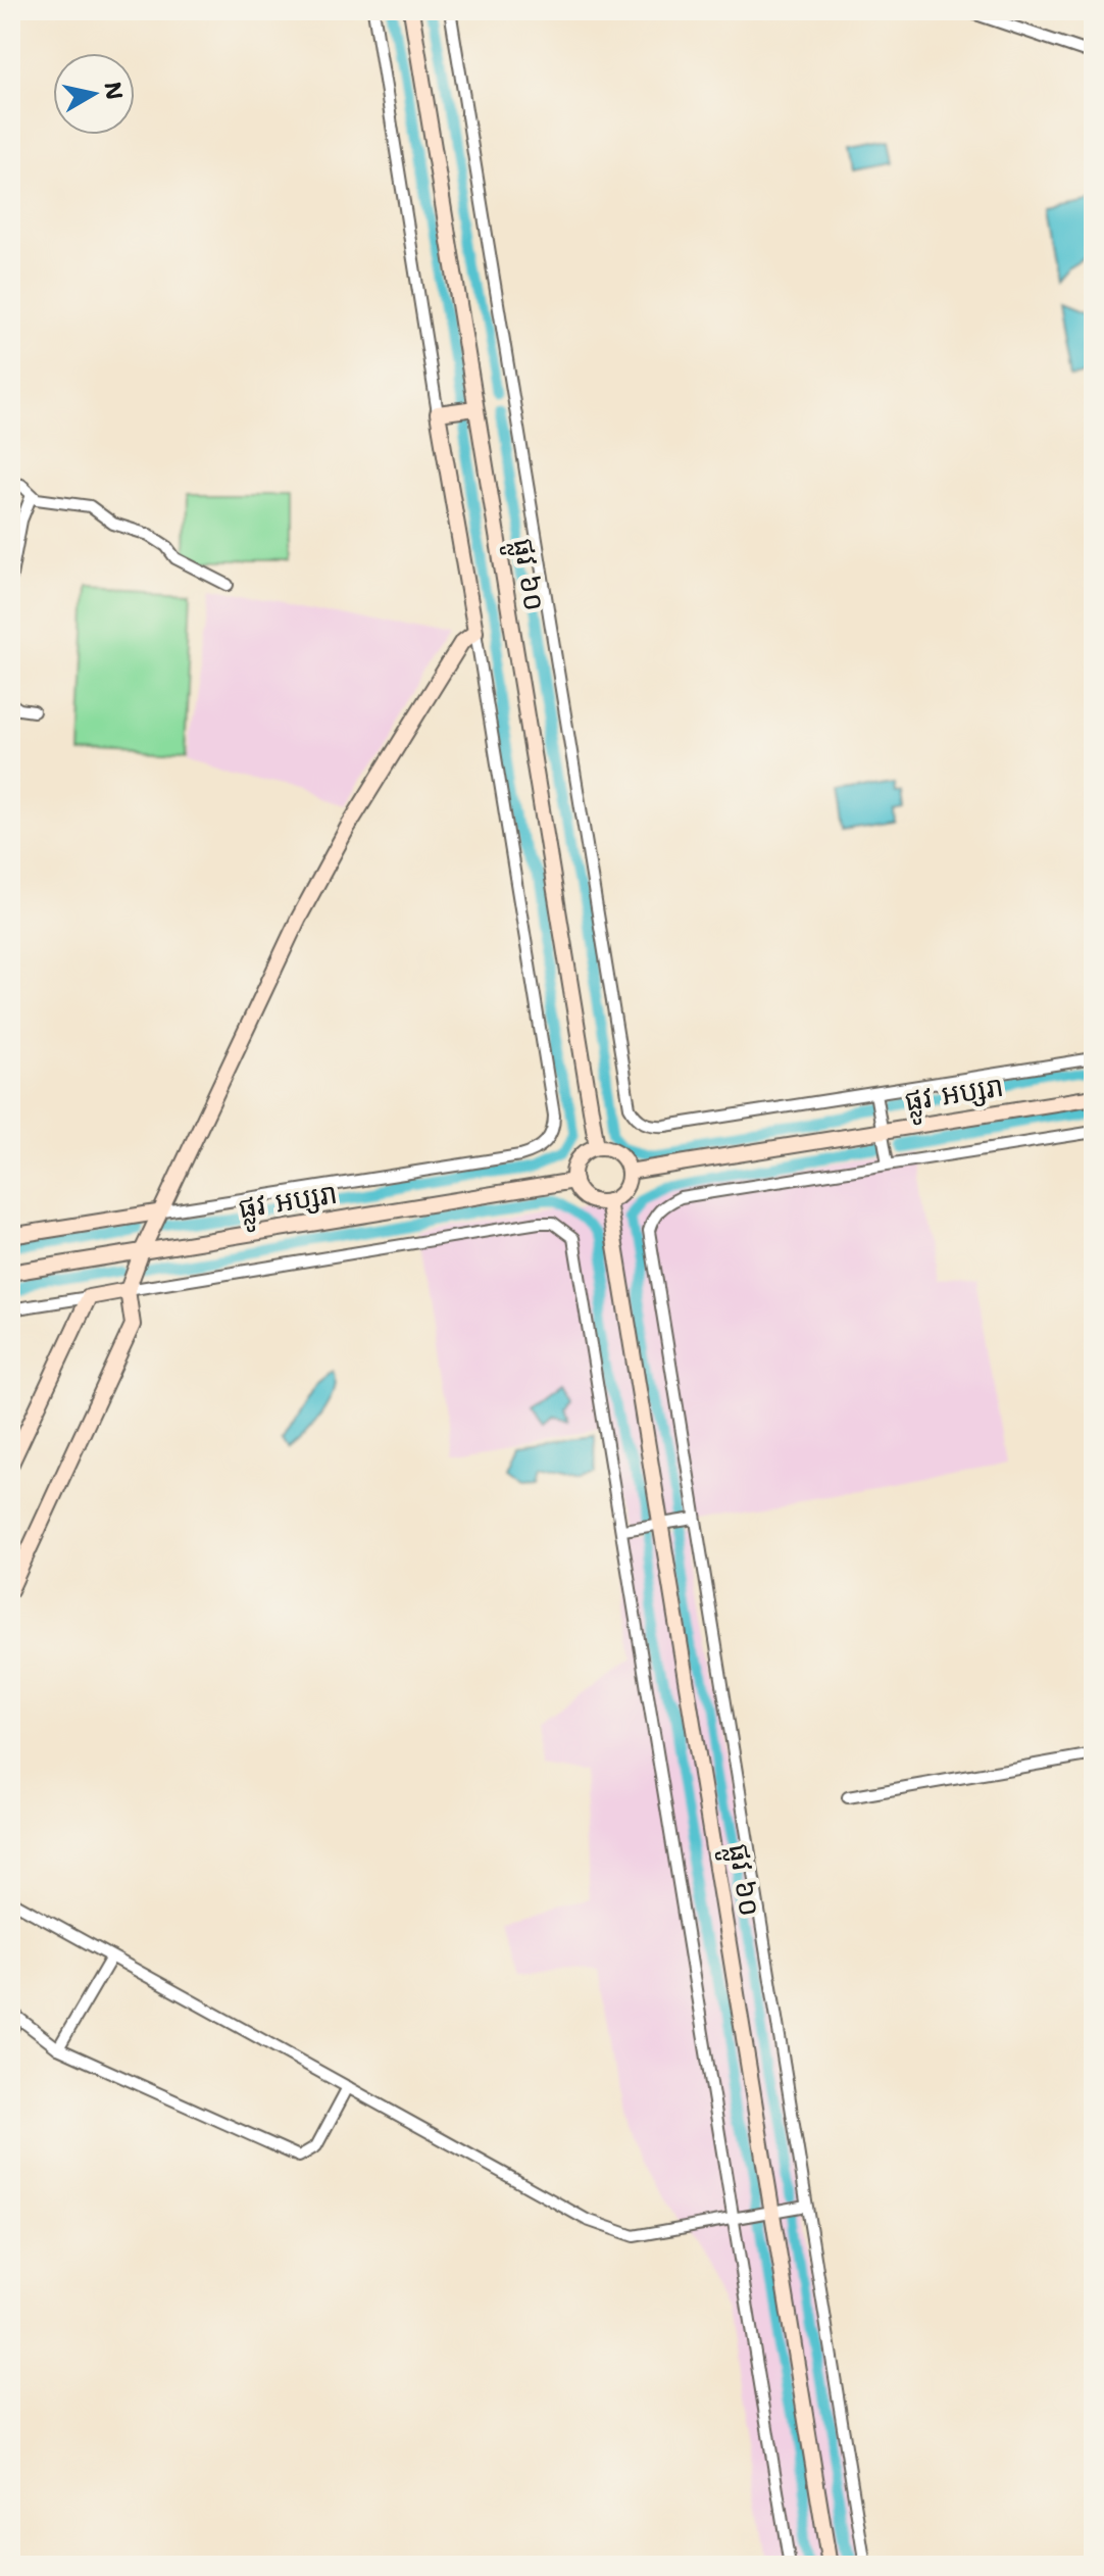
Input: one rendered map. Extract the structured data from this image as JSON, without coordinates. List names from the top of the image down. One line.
{"streets":{"main road":["ផ្លូវ ៦០","ផ្លូវ អប្សរា"]},"crossings":[["ផ្លូវ ៦០","ផ្លូវ អប្សរា"]],"north":"right"}
